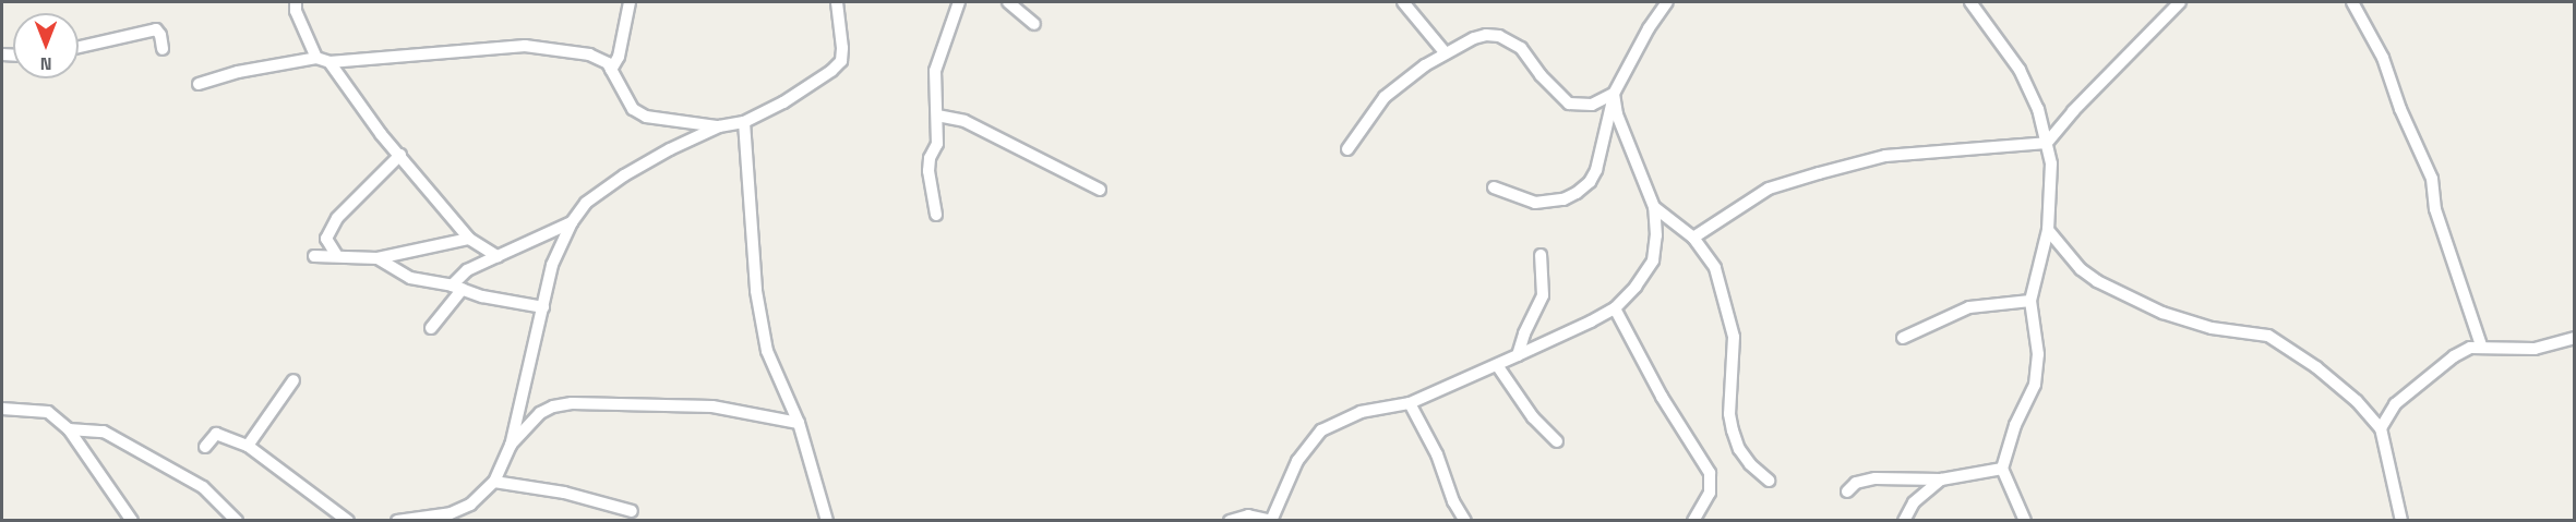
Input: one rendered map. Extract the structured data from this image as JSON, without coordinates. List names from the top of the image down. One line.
{"north":"bottom"}
